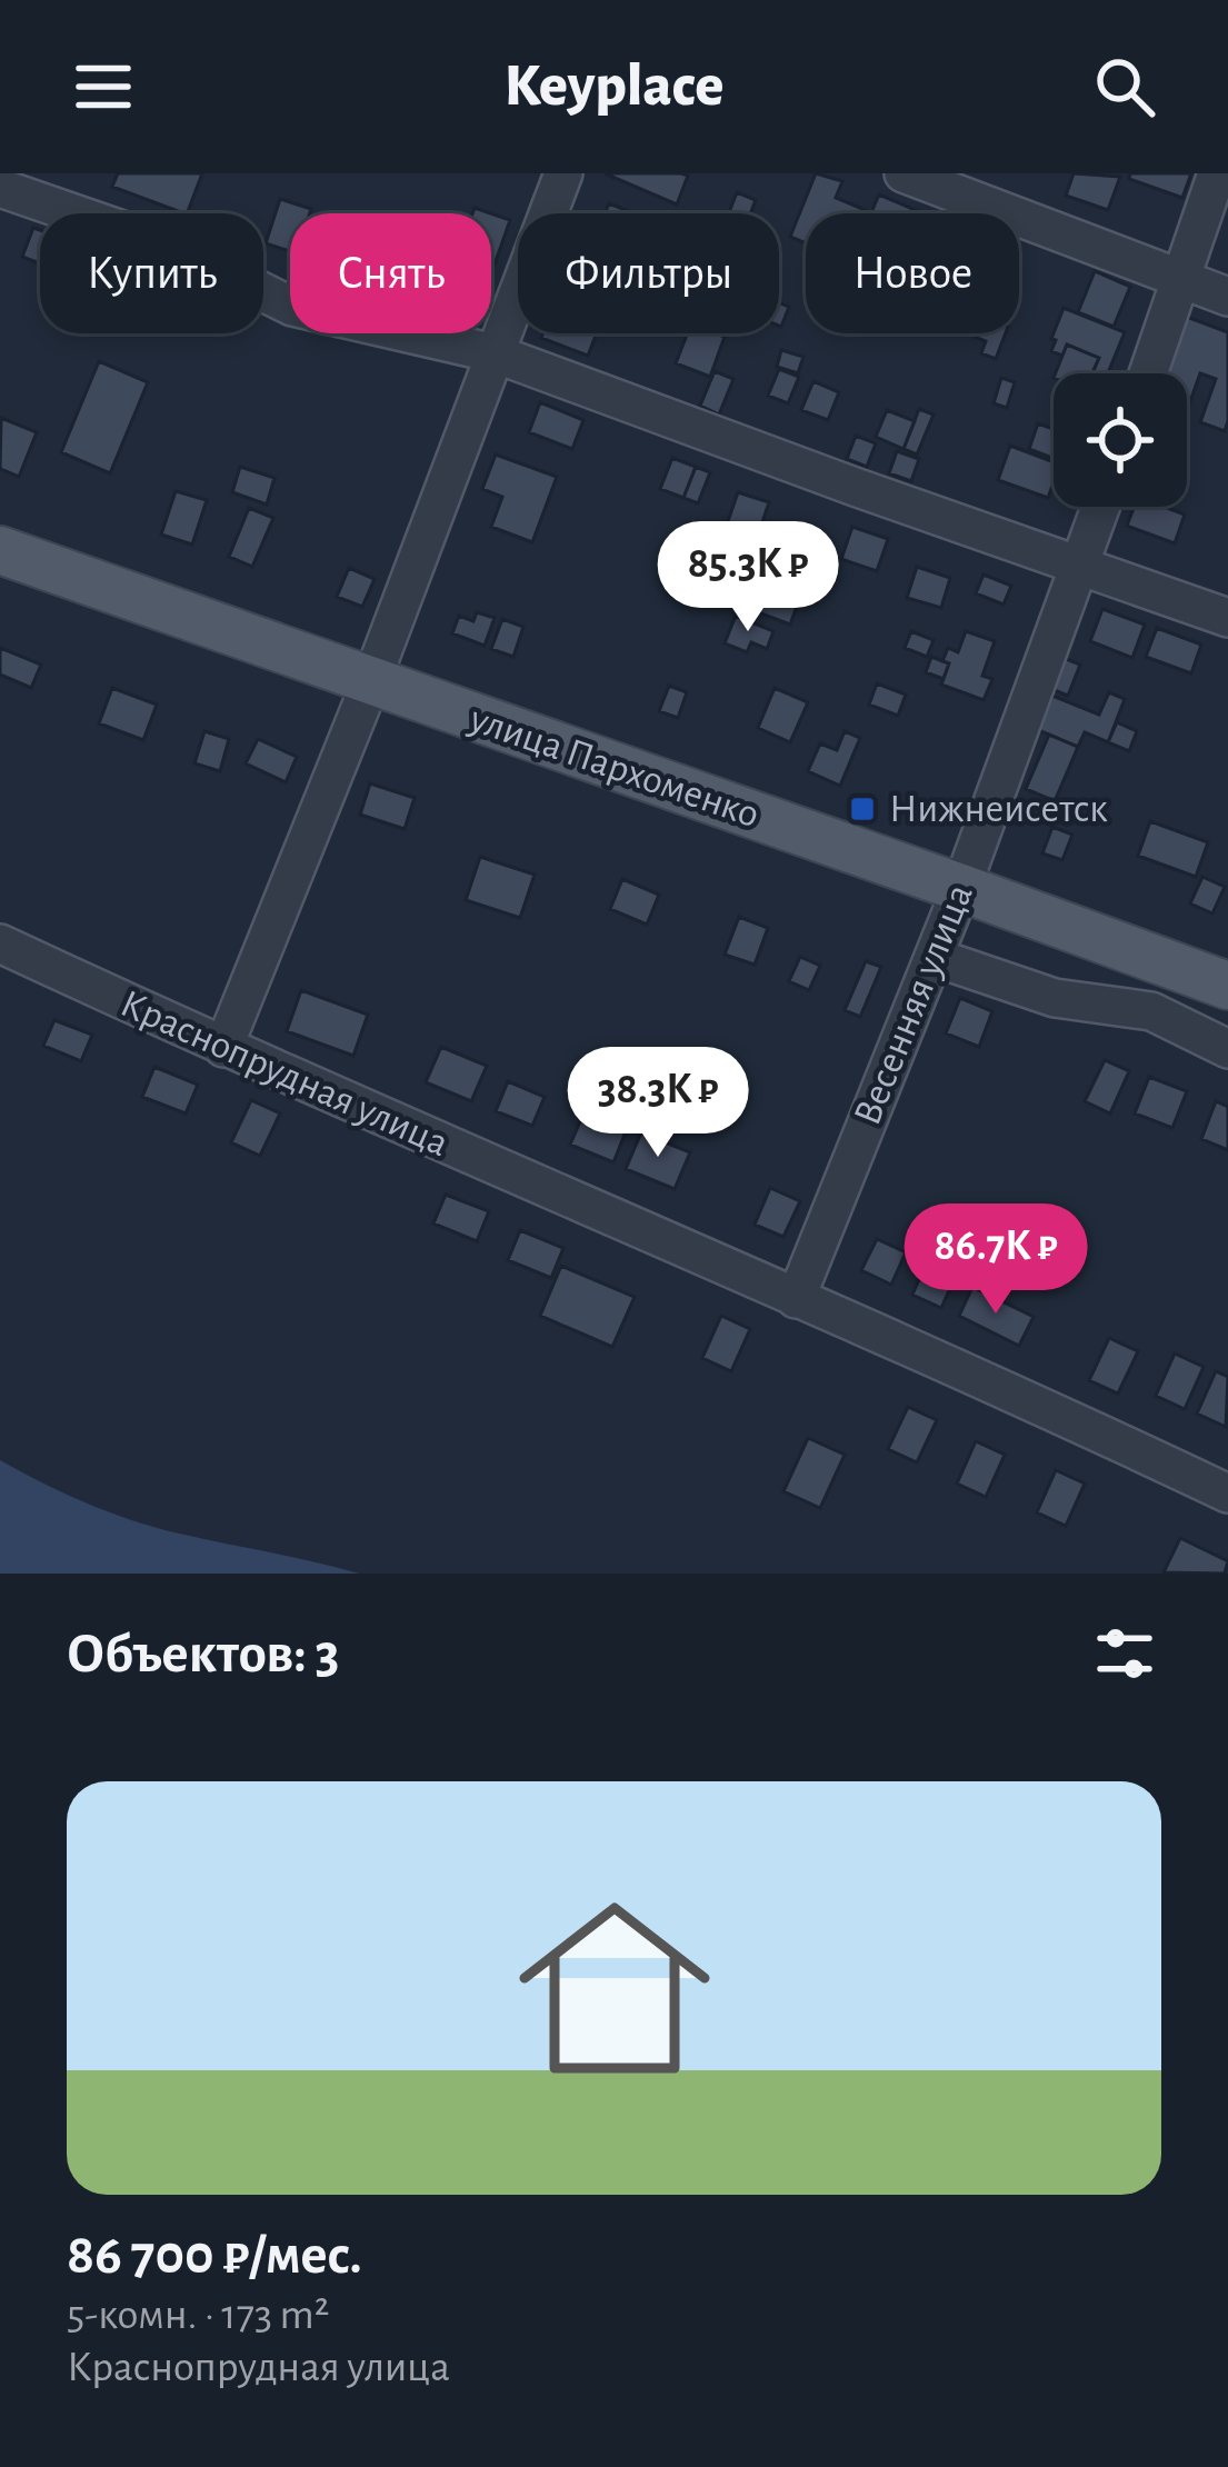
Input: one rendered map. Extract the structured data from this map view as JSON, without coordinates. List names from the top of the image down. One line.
{"streets":{"main road":["улица Пархоменко"],"street":["Весенняя улица","Краснопрудная улица"]},"crossings":[["улица Пархоменко","Весенняя улица"],["Весенняя улица","Краснопрудная улица"]],"places":{"transit":["Нижнеисетск"]},"page":{"header":"Keyplace","chip":["Купить","Снять","Фильтры","Новое"],"price":["85.3K ₽","38.3K ₽","86.7K ₽"],"heading":"Объектов: 3","list":[{"name":"86 700 ₽/мес.","note":"5-комн. · 173 m² · Краснопрудная улица"}]}}
